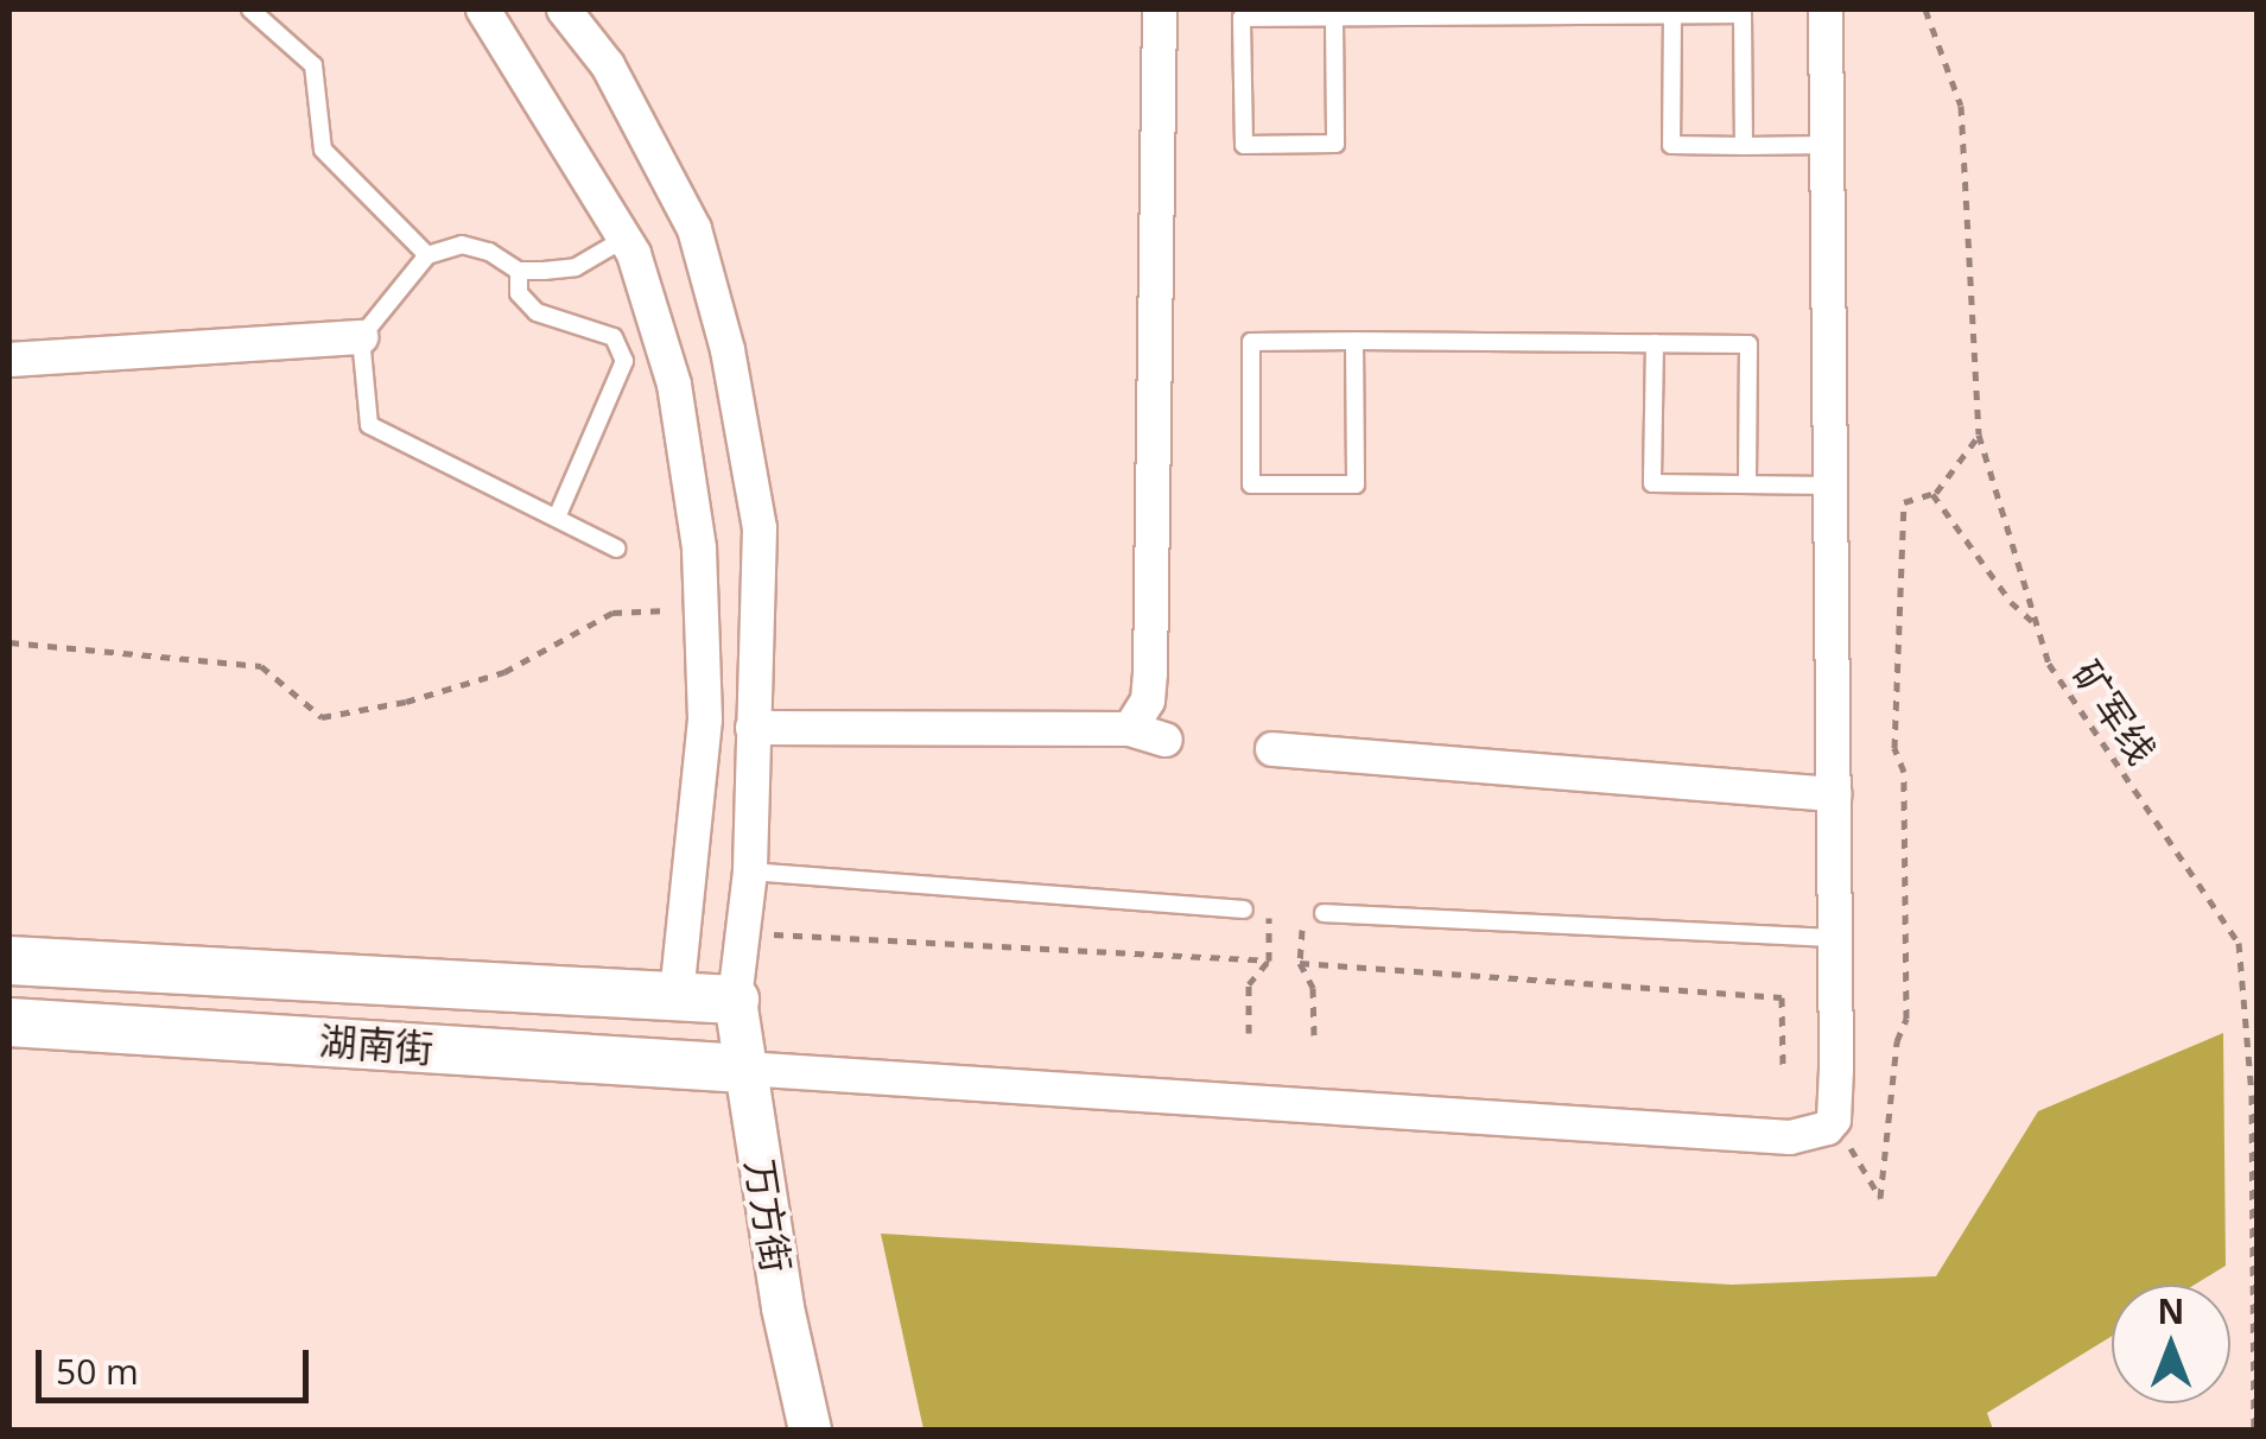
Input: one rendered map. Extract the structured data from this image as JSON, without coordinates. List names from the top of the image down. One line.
{"streets":{"main road":["湖南街"],"street":["万方街"],"path":["矿军线"]},"crossings":[["湖南街","万方街"]],"scale_bar":"50 m","north":"top"}
